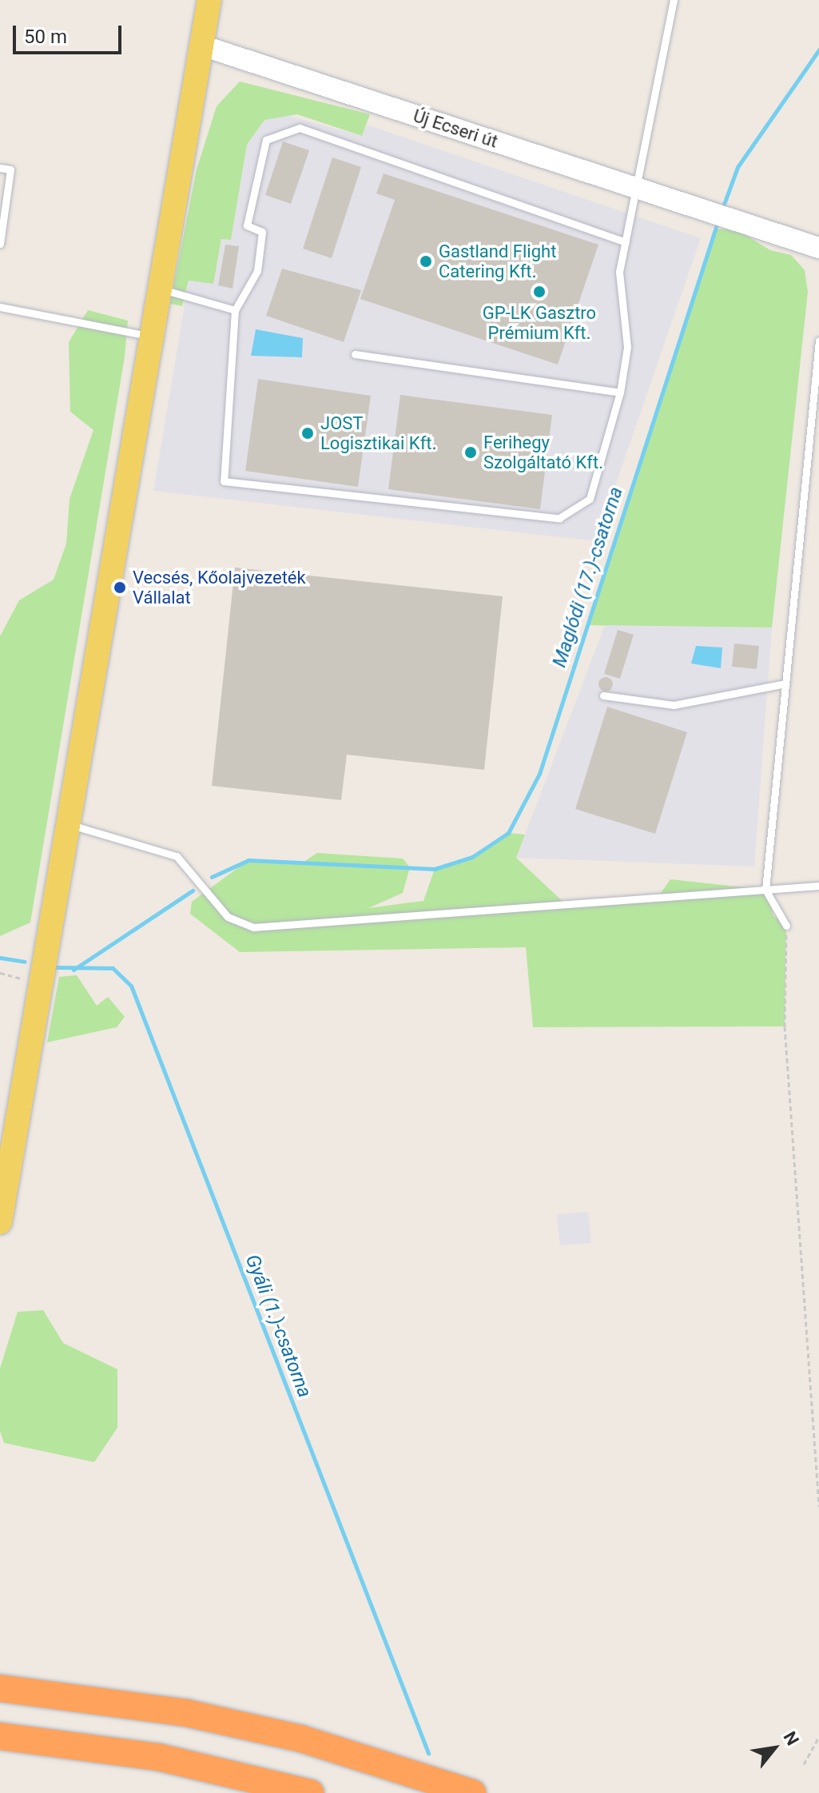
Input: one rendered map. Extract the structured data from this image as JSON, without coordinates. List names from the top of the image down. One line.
{"streets":{"main road":["Új Ecseri út"]},"water":["Maglódi (17.)-csatorna","Gyáli (1.)-csatorna"],"places":["Gastland Flight Catering Kft.","GP-LK Gasztro Prémium Kft.","JOST Logisztikai Kft.","Ferihegy Szolgáltató Kft.","Vecsés, Kőolajvezeték Vállalat"],"scale_bar":"50 m","north":"top right"}
